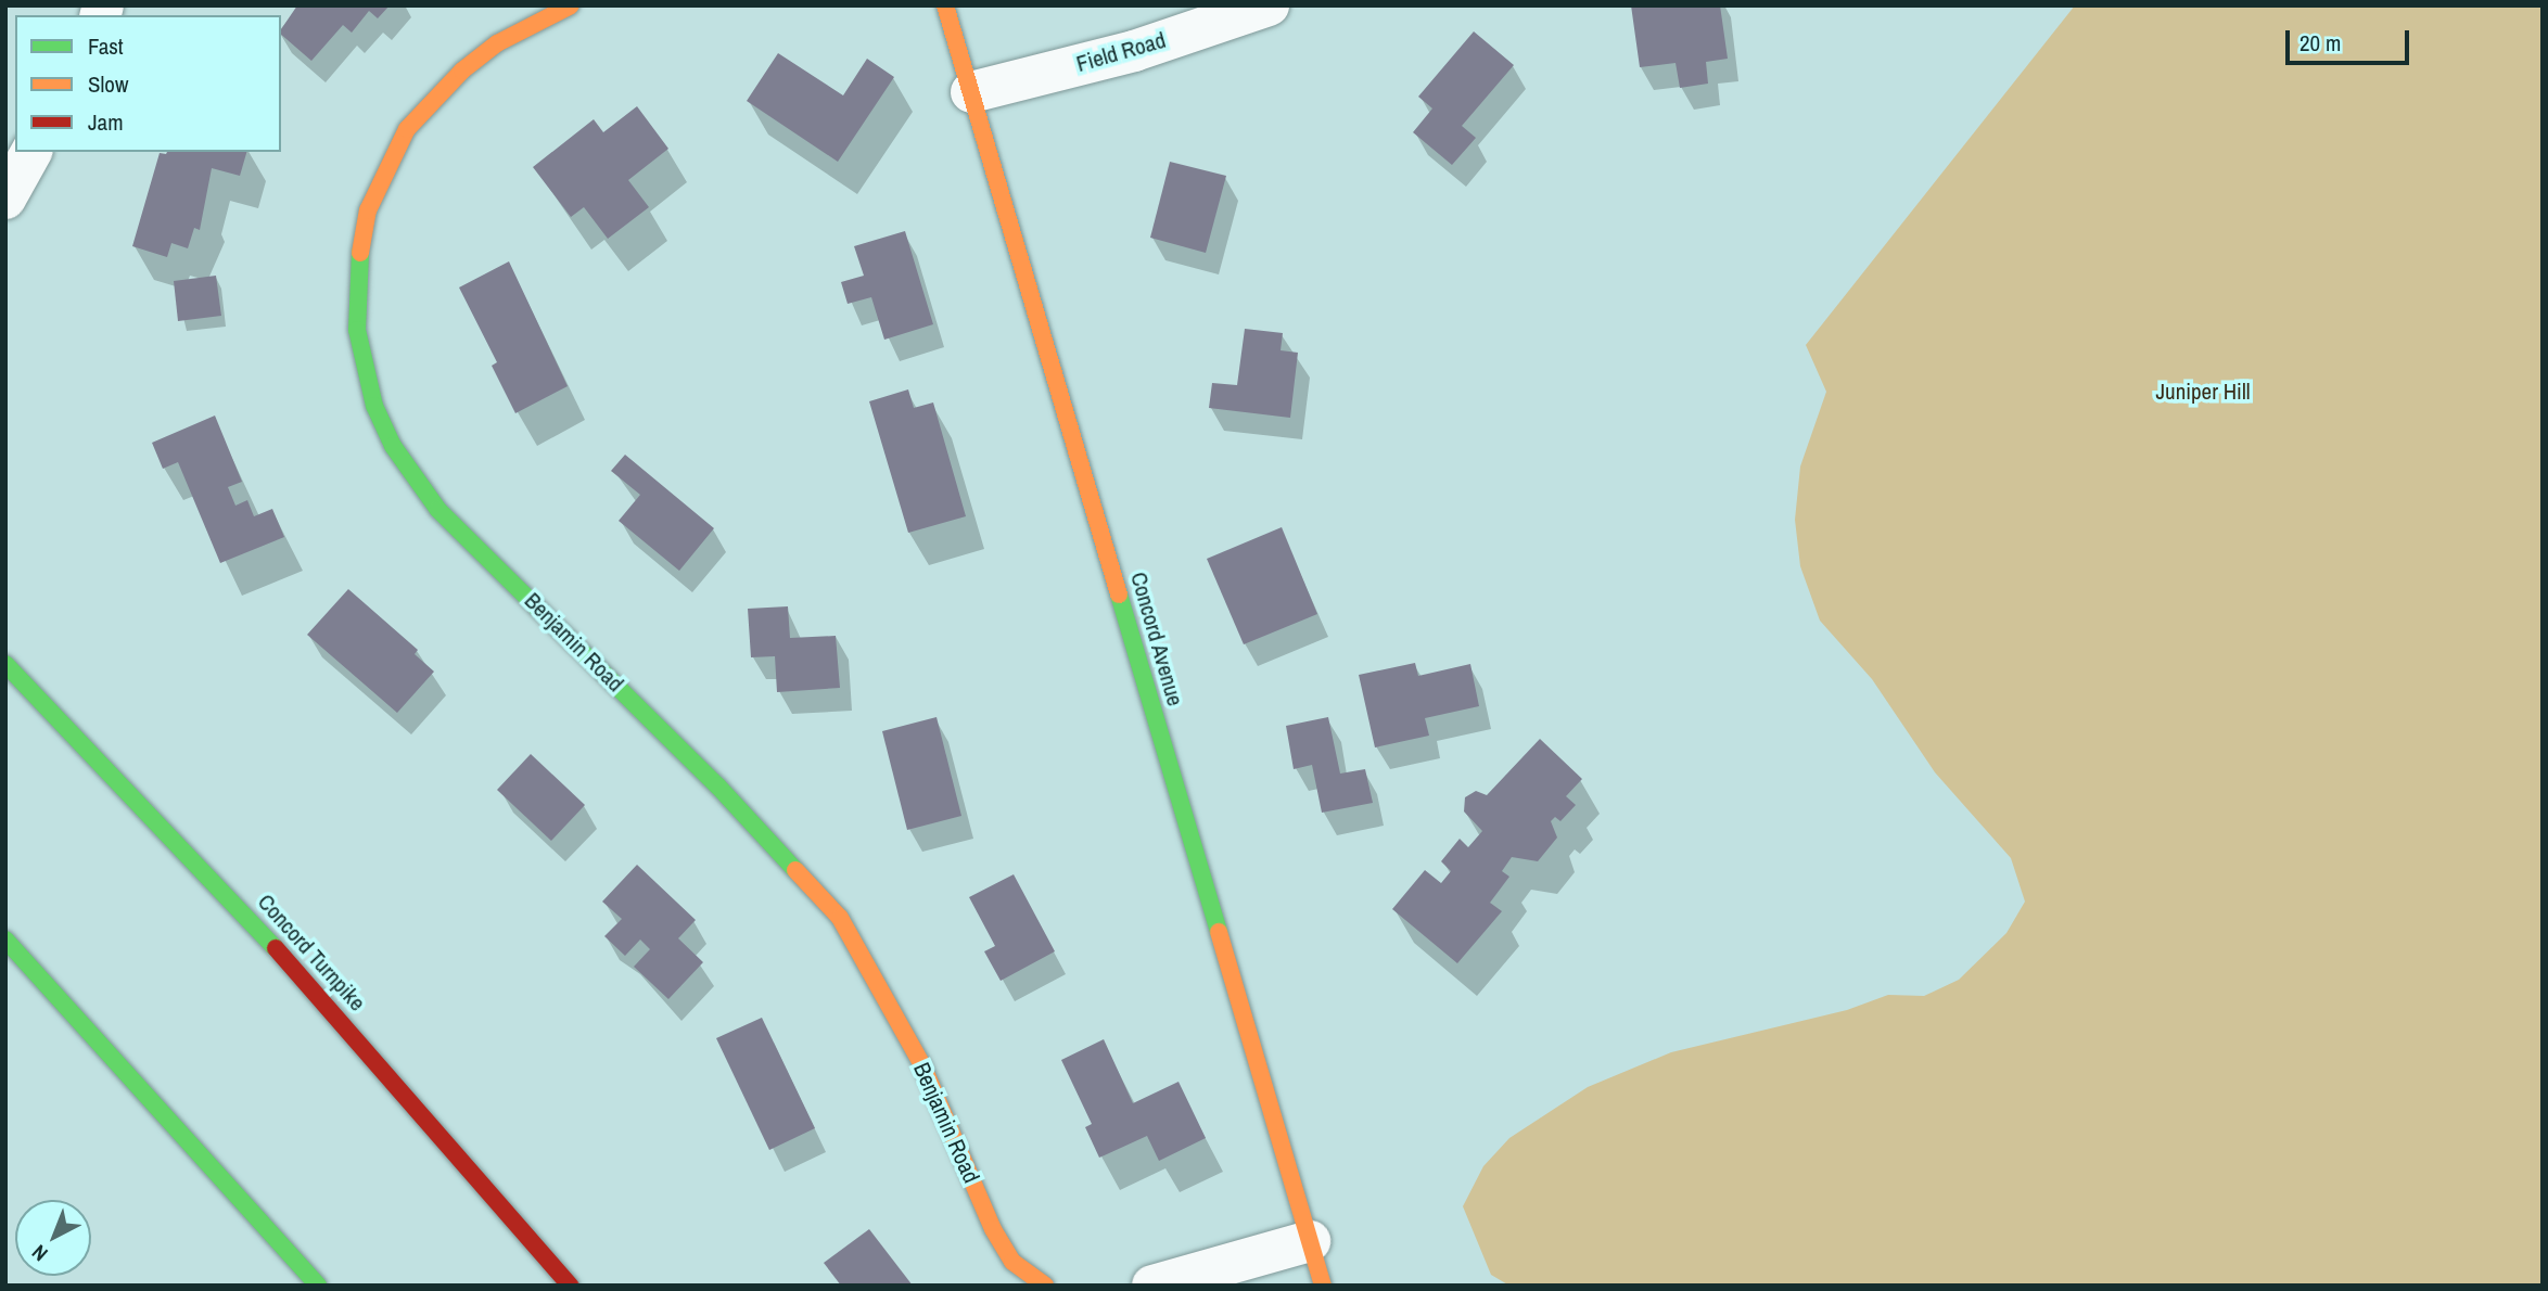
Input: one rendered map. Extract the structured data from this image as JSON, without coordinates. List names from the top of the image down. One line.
{"streets":{"main road":["Concord Avenue","Benjamin Road","Concord Turnpike"],"street":["Field Road"]},"crossings":[["Field Road","Concord Avenue"]],"parks":["Juniper Hill"],"legend":["Fast","Slow","Jam"],"scale_bar":"20 m","north":"bottom left"}
